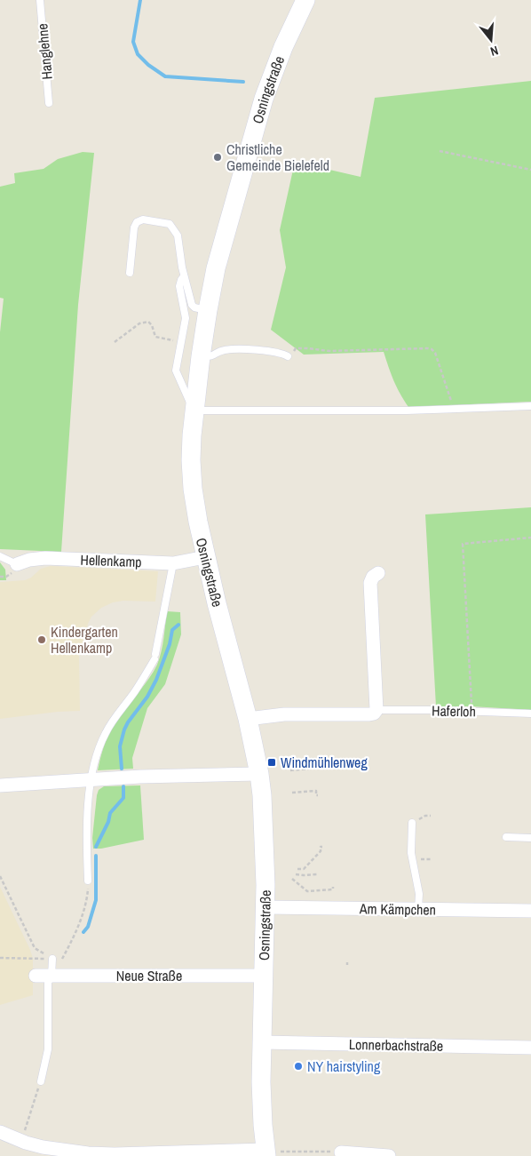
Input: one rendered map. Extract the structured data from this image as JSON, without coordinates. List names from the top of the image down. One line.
{"streets":{"main road":["Osningstraße"],"street":["Hellenkamp","Haferloh","Am Kämpchen","Neue Straße","Lonnerbachstraße"],"lane":["Hanglehne"]},"crossings":[["Osningstraße","Hellenkamp"],["Osningstraße","Haferloh"],["Osningstraße","Am Kämpchen"],["Osningstraße","Neue Straße"],["Osningstraße","Lonnerbachstraße"]],"places":{"other":["Christliche Gemeinde Bielefeld","Kindergarten Hellenkamp","NY hairstyling"],"transit":["Windmühlenweg"]},"north":"bottom"}
